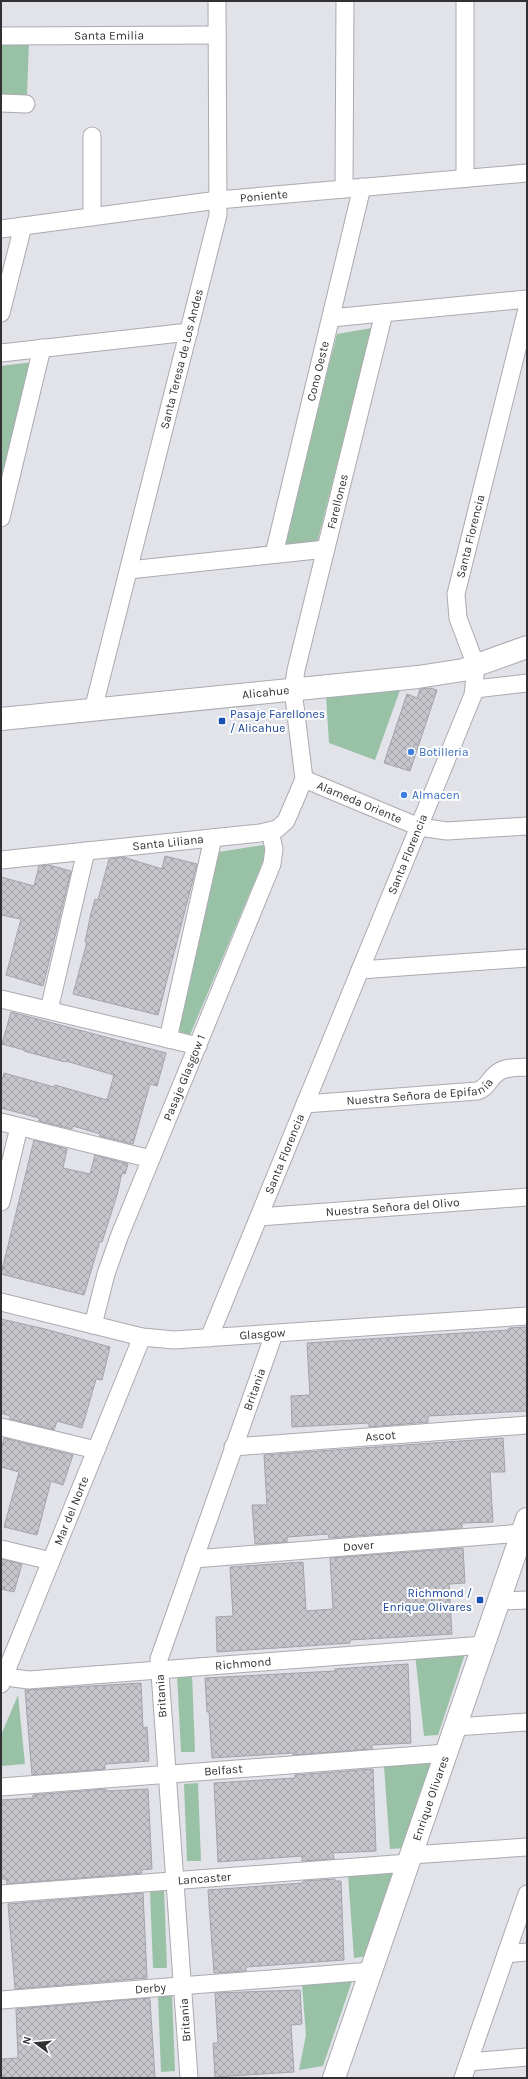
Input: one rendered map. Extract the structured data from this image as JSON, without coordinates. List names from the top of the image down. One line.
{"streets":{"street":["Santa Emilia","Poniente","Santa Teresa de Los Andes","Cono Oeste","Farellones","Santa Florencia","Alicahue","Alameda Oriente","Santa Liliana","Pasaje Glasgow 1","Nuestra Señora de Epifanía","Nuestra Señora del Olivo","Glasgow","Britania","Ascot","Mar del Norte","Dover","Richmond","Belfast","Enrique Olivares","Lancaster","Derby"]},"crossings":[["Santa Emilia","Santa Teresa de Los Andes"],["Poniente","Santa Teresa de Los Andes"],["Poniente","Cono Oeste"],["Santa Teresa de Los Andes","Alicahue"],["Farellones","Alicahue"],["Farellones","Alameda Oriente"],["Santa Florencia","Alicahue"],["Santa Florencia","Alameda Oriente"],["Santa Florencia","Nuestra Señora de Epifanía"],["Santa Florencia","Nuestra Señora del Olivo"],["Santa Florencia","Glasgow"],["Alicahue","Alameda Oriente"],["Alameda Oriente","Santa Liliana"],["Santa Liliana","Pasaje Glasgow 1"],["Pasaje Glasgow 1","Glasgow"],["Glasgow","Britania"],["Glasgow","Mar del Norte"],["Britania","Ascot"],["Britania","Dover"],["Britania","Richmond"],["Britania","Belfast"],["Britania","Lancaster"],["Britania","Derby"],["Mar del Norte","Richmond"],["Dover","Enrique Olivares"],["Richmond","Enrique Olivares"],["Belfast","Enrique Olivares"],["Enrique Olivares","Lancaster"],["Enrique Olivares","Derby"]],"places":{"transit":["Pasaje Farellones / Alicahue","Richmond / Enrique Olivares"],"other":["Botilleria","Almacen"]},"north":"left"}
